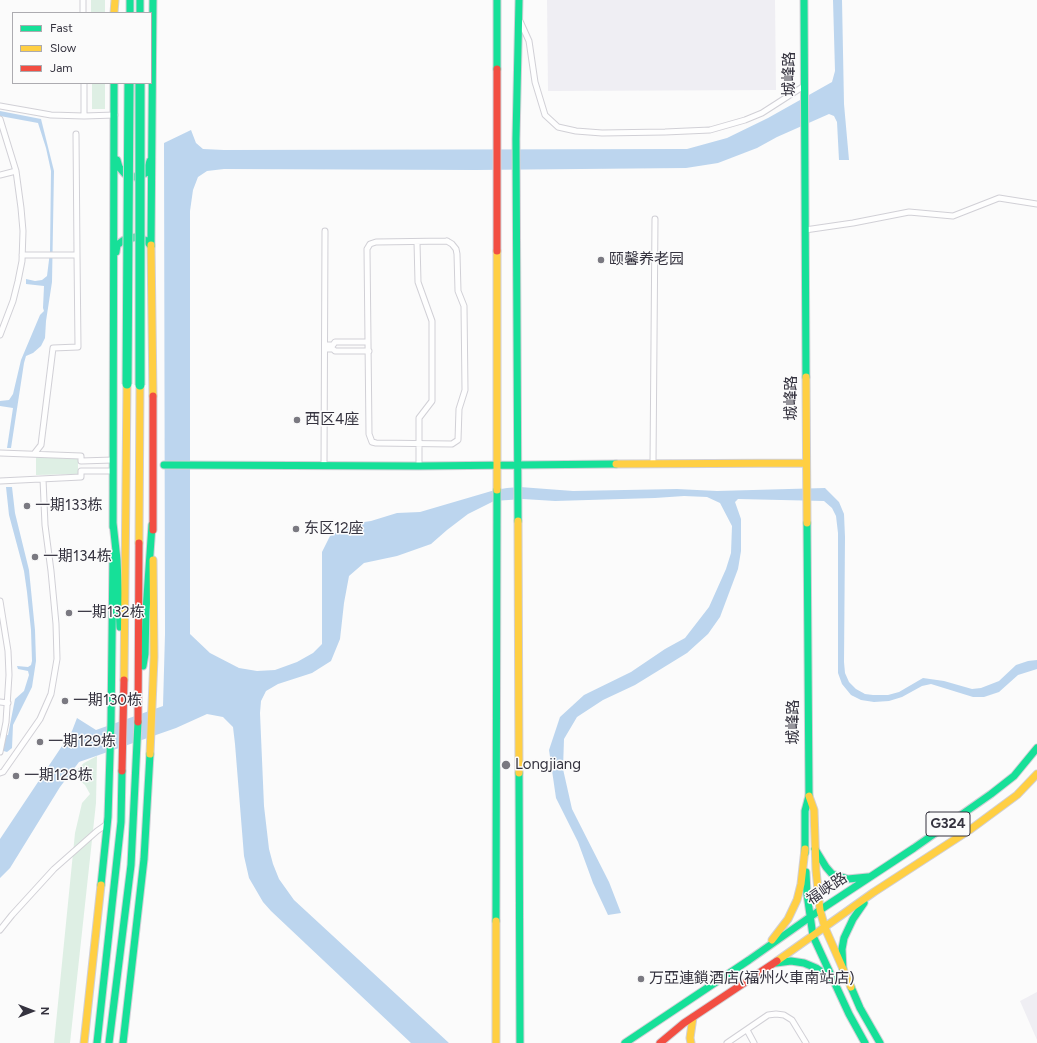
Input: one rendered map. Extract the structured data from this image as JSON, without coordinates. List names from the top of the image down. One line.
{"streets":{"main road":["城峰路","G324","福峡路"]},"crossings":[["城峰路","福峡路"]],"places":["颐馨养老园","西区4座","一期133栋","东区12座","一期134栋","一期132栋","一期130栋","一期129栋","Longjiang","一期128栋","万亞連鎖酒店(福州火車南站店)"],"legend":["Fast","Slow","Jam"],"north":"right"}
